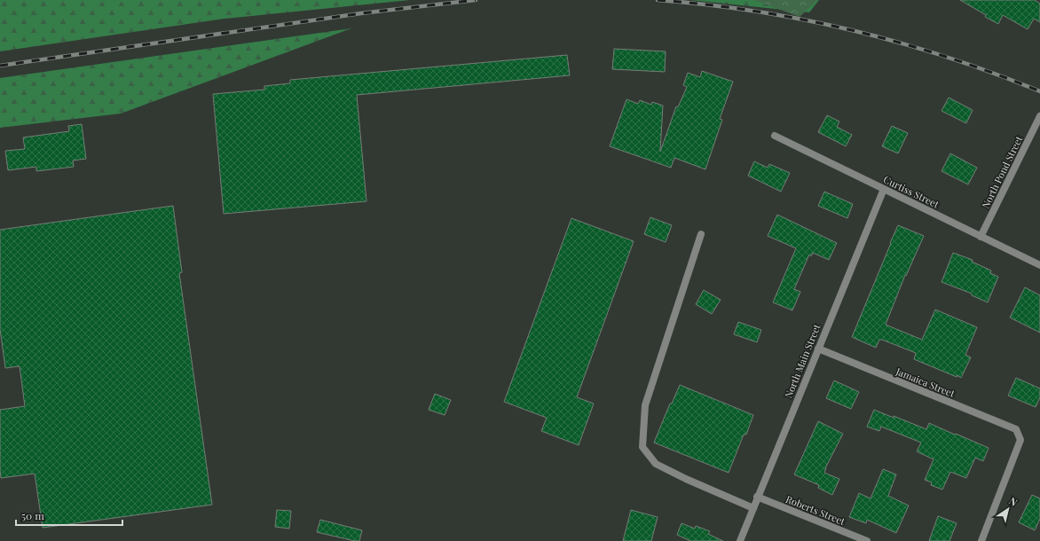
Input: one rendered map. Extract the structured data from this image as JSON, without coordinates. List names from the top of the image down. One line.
{"streets":{"street":["North Pond Street","Curtiss Street","North Main Street","Jamaica Street","Roberts Street"]},"crossings":[["North Pond Street","Curtiss Street"],["Curtiss Street","North Main Street"],["North Main Street","Jamaica Street"],["North Main Street","Roberts Street"]],"scale_bar":"50 m","north":"top right"}
